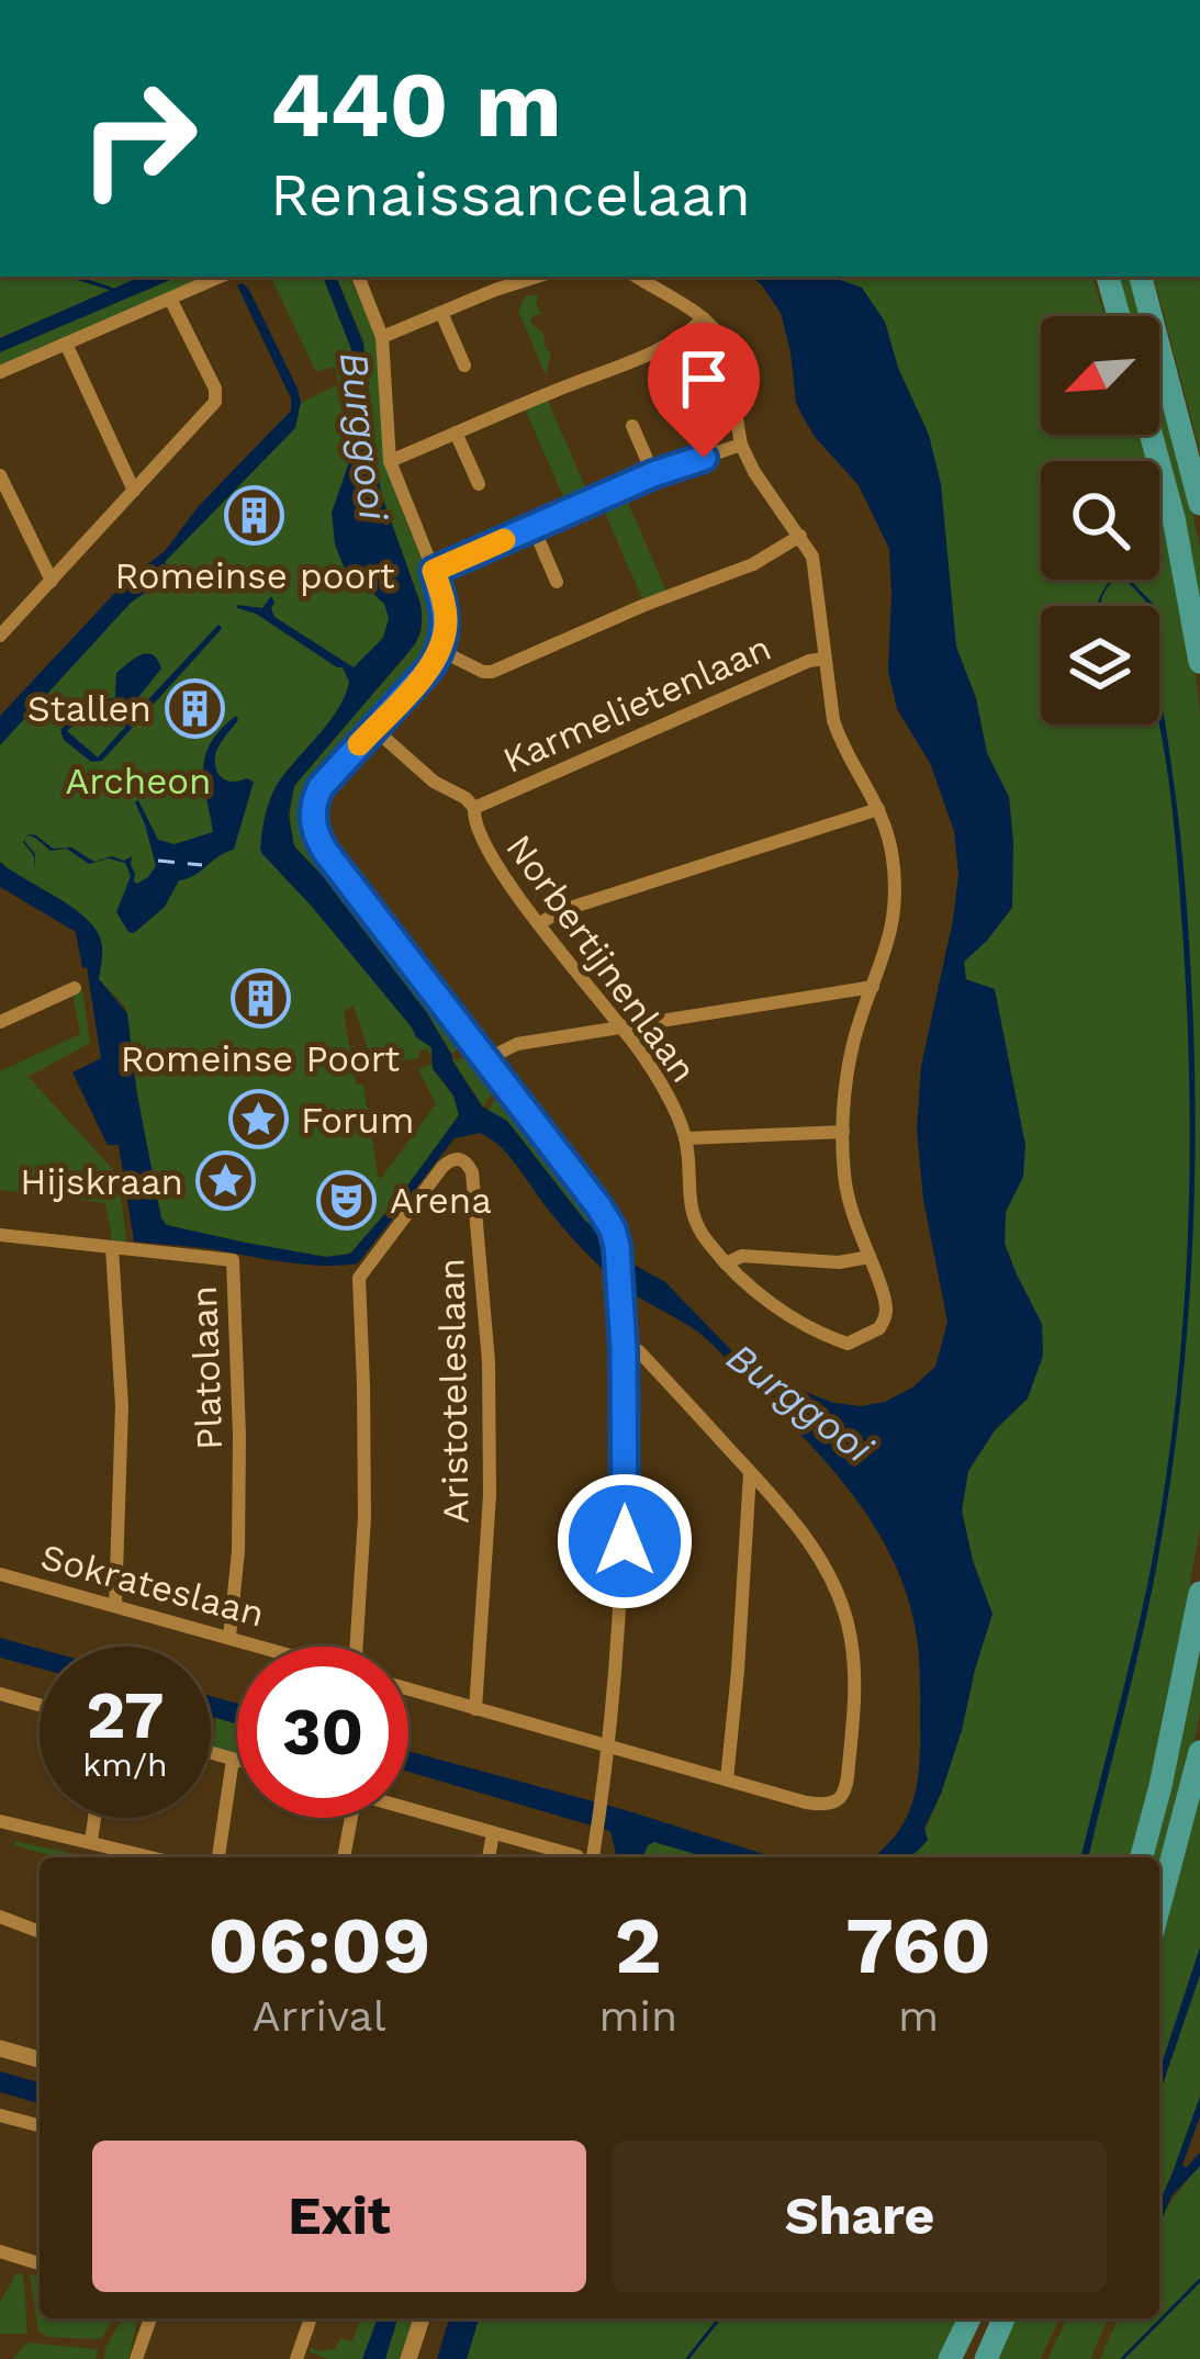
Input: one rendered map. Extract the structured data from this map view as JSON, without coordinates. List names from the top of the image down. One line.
{"streets":{"street":["Karmelietenlaan","Norbertijnenlaan","Platolaan","Aristoteleslaan","Sokrateslaan"]},"crossings":[["Karmelietenlaan","Norbertijnenlaan"],["Platolaan","Sokrateslaan"]],"water":["Burggooi"],"parks":["Archeon"],"places":{"building":["Romeinse poort","Stallen","Romeinse Poort"],"place":["Forum","Hijskraan"],"theatre":["Arena"]},"north":"bottom left","page":{"turn":["440 m","Renaissancelaan"],"speed":"27 km/h","limit":"30","eta":["06:09","Arrival","2","min","760","m"],"buttons":["Exit","Share"]}}
